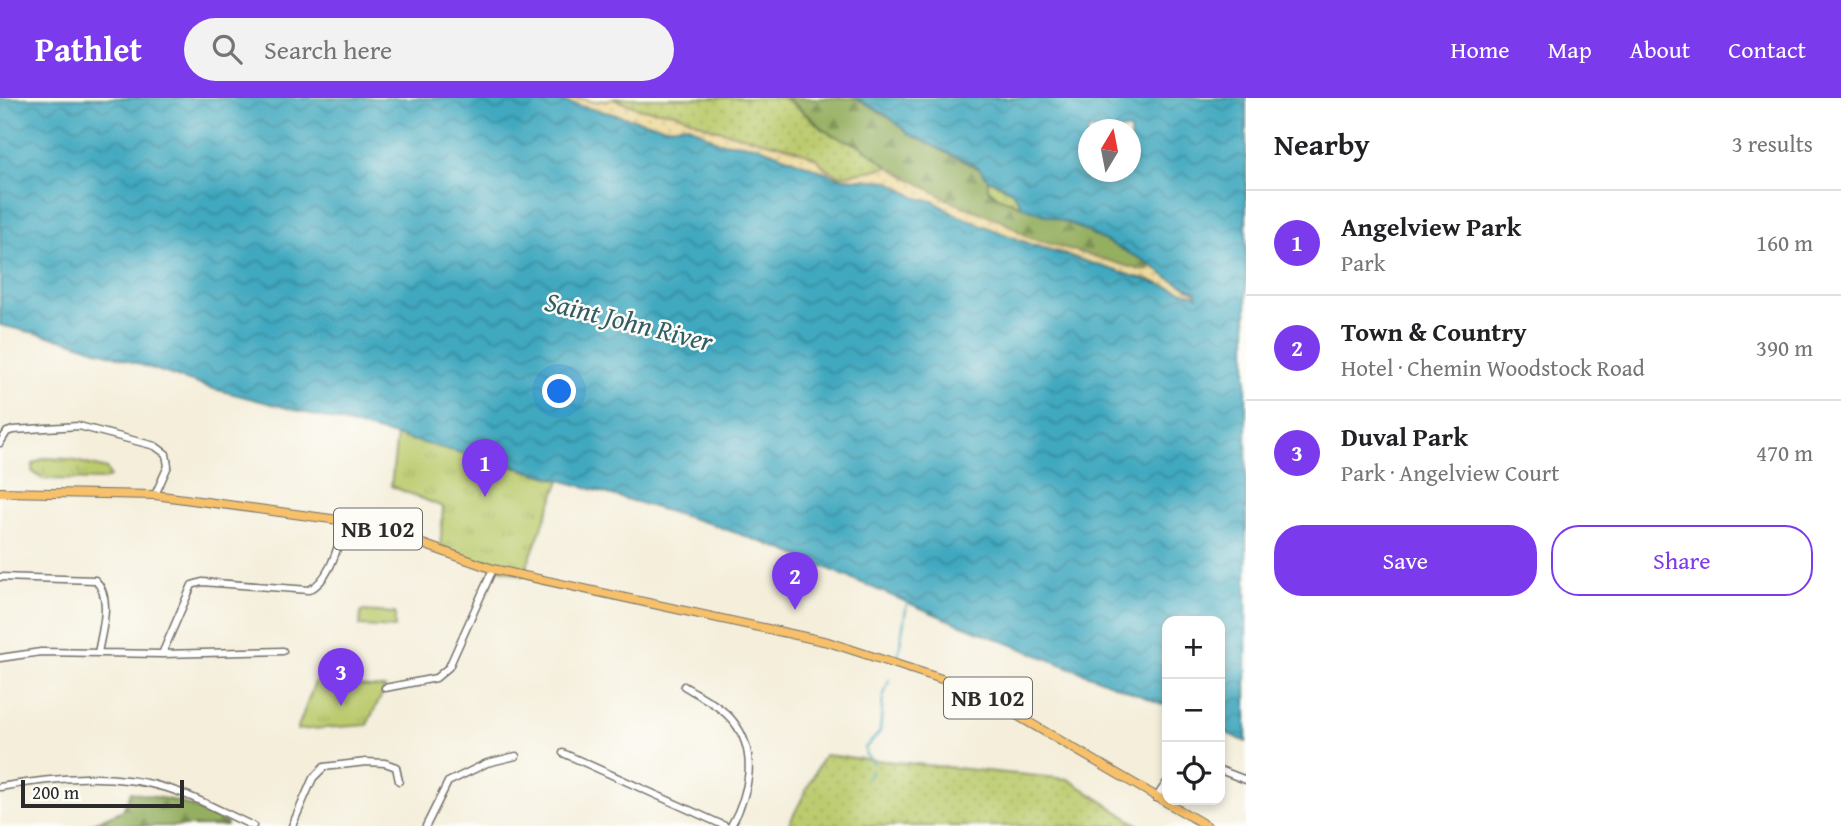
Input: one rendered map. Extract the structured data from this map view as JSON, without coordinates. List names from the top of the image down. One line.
{"streets":{"main road":["NB 102"]},"water":["Saint John River"],"scale_bar":"200 m","north":"top","page":{"header":"Pathlet","search":"Search here","nav":["Home","Map","About","Contact"],"heading":["Nearby","3 results"],"list":[{"mark":"1","name":"Angelview Park","note":"Park","value":"160 m"},{"mark":"2","name":"Town & Country","note":"Hotel · Chemin Woodstock Road","value":"390 m"},{"mark":"3","name":"Duval Park","note":"Park · Angelview Court","value":"470 m"}],"pins":["1","2","3"],"buttons":["Save","Share"],"map_buttons":["+","−"],"scale":"200 m"}}
